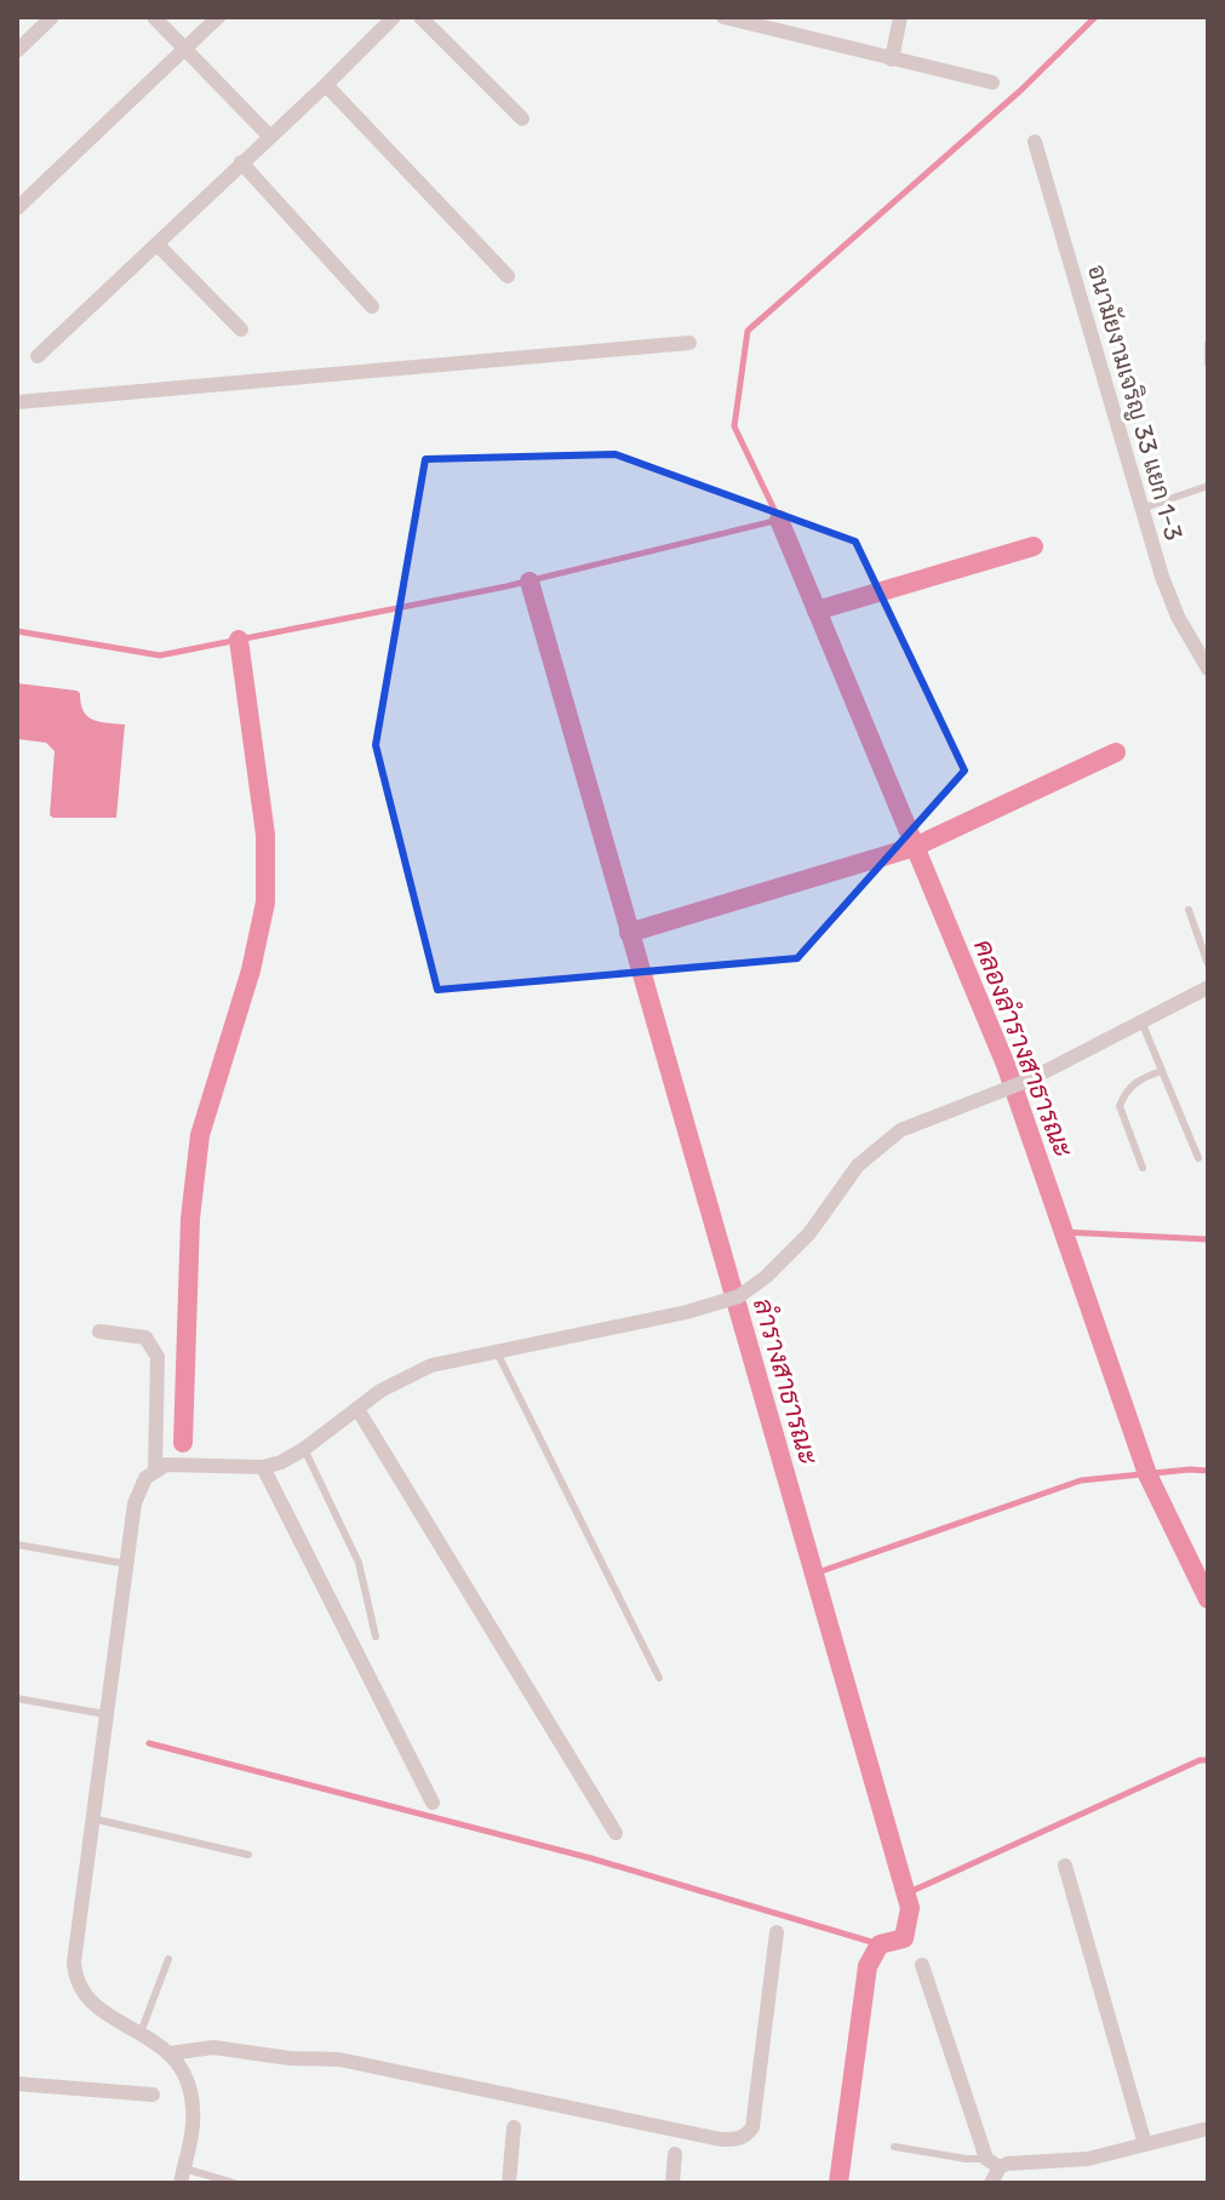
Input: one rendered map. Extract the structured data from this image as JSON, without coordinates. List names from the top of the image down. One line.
{"streets":{"street":["อนามัยงามเจริญ 33 แยก 1-3"]},"water":["คลองลำรางสาธารณะ","ลำรางสาธารณะ"]}
